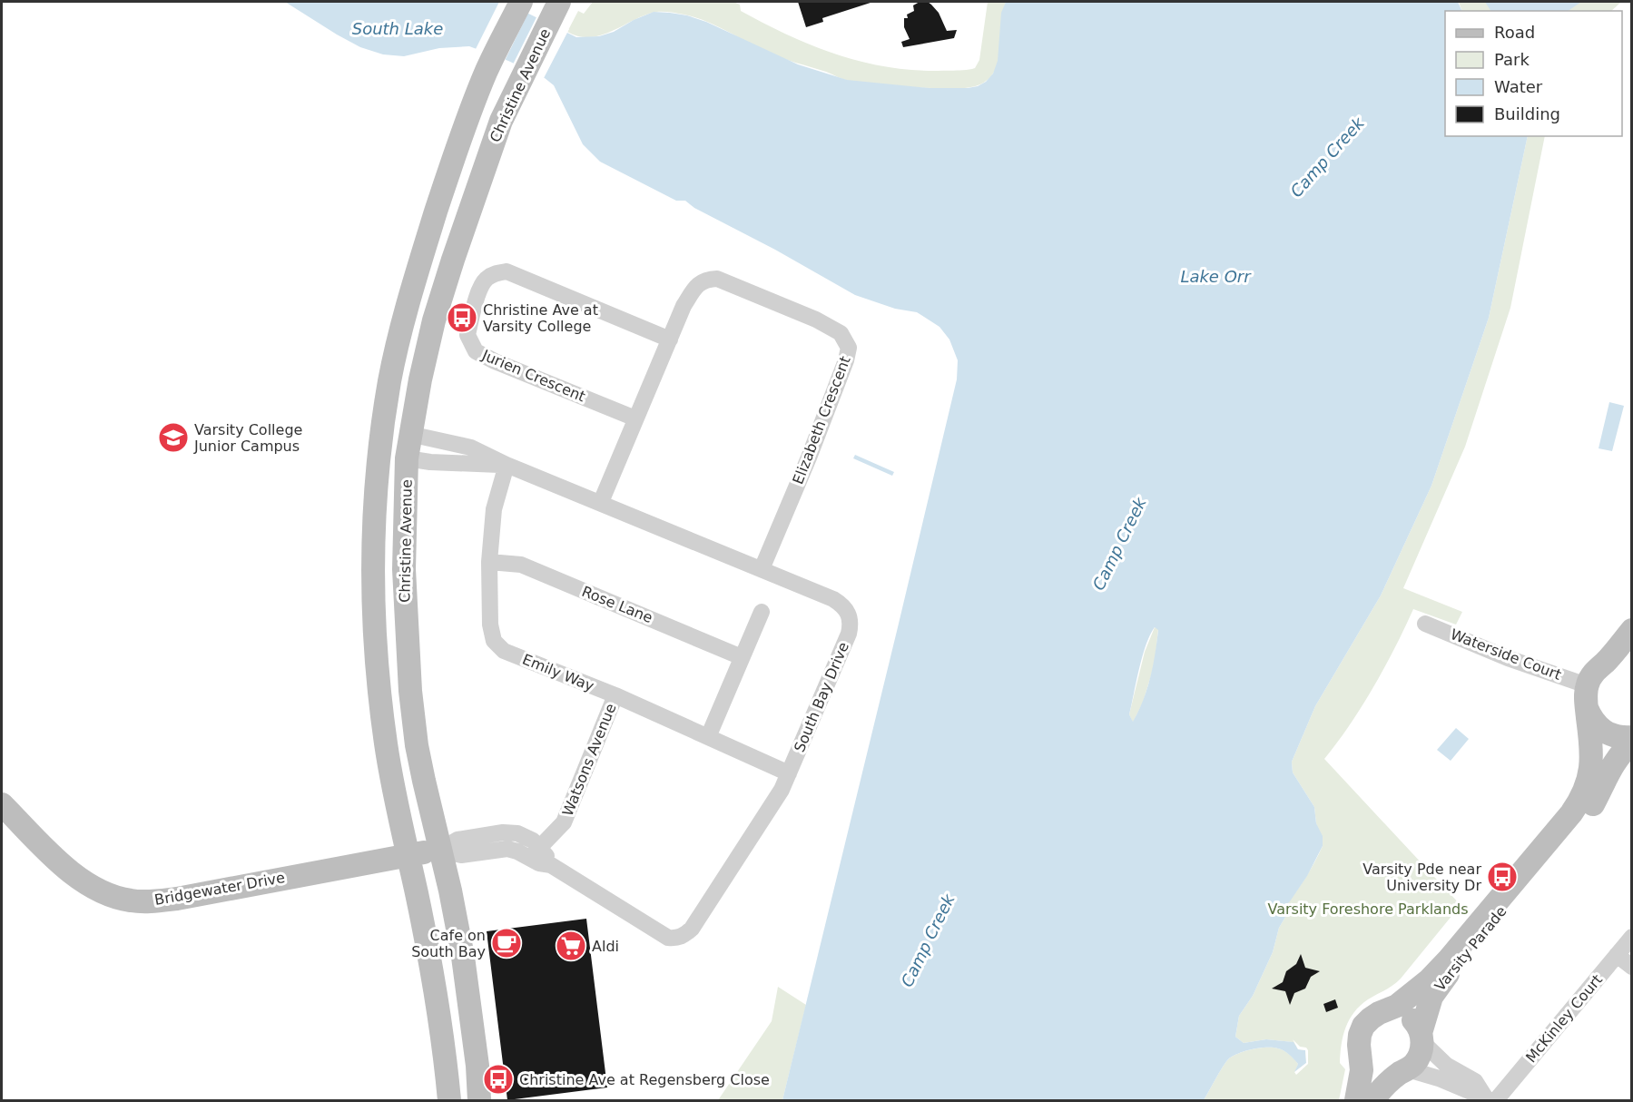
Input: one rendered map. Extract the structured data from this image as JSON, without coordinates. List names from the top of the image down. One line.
{"streets":{"main road":["Christine Avenue","Bridgewater Drive","Varsity Parade"],"street":["Jurien Crescent","Elizabeth Crescent","Rose Lane","Waterside Court","Emily Way","South Bay Drive","Watsons Avenue","McKinley Court"]},"crossings":[["Christine Avenue","South Bay Drive"],["Christine Avenue","Bridgewater Drive"],["Jurien Crescent","Elizabeth Crescent"],["Elizabeth Crescent","South Bay Drive"],["Rose Lane","Emily Way"],["Waterside Court","Varsity Parade"],["Emily Way","South Bay Drive"],["Emily Way","Watsons Avenue"],["South Bay Drive","Watsons Avenue"],["South Bay Drive","Bridgewater Drive"]],"water":["South Lake","Camp Creek","Lake Orr"],"parks":["Varsity Foreshore Parklands"],"places":{"bus stop":["Christine Ave at Varsity College","Varsity Pde near University Dr","Christine Ave at Regensberg Close"],"school or university":["Varsity College Junior Campus"],"cafe":["Cafe on South Bay"],"supermarket":["Aldi"]},"legend":["Road","Park","Water","Building"]}
